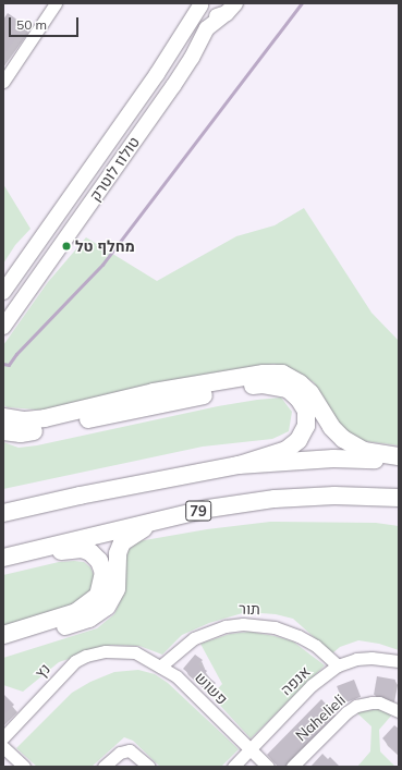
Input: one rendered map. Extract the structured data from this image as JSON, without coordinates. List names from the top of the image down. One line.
{"streets":{"highway":["79"],"main road":["טולוז לוטרק"],"street":["תור","נץ","אנפה","פשוש","Nahelieli"]},"crossings":[["תור","אנפה"],["תור","פשוש"],["נץ","פשוש"],["אנפה","פשוש"]],"places":["מחלף טל"],"scale_bar":"50 m"}
